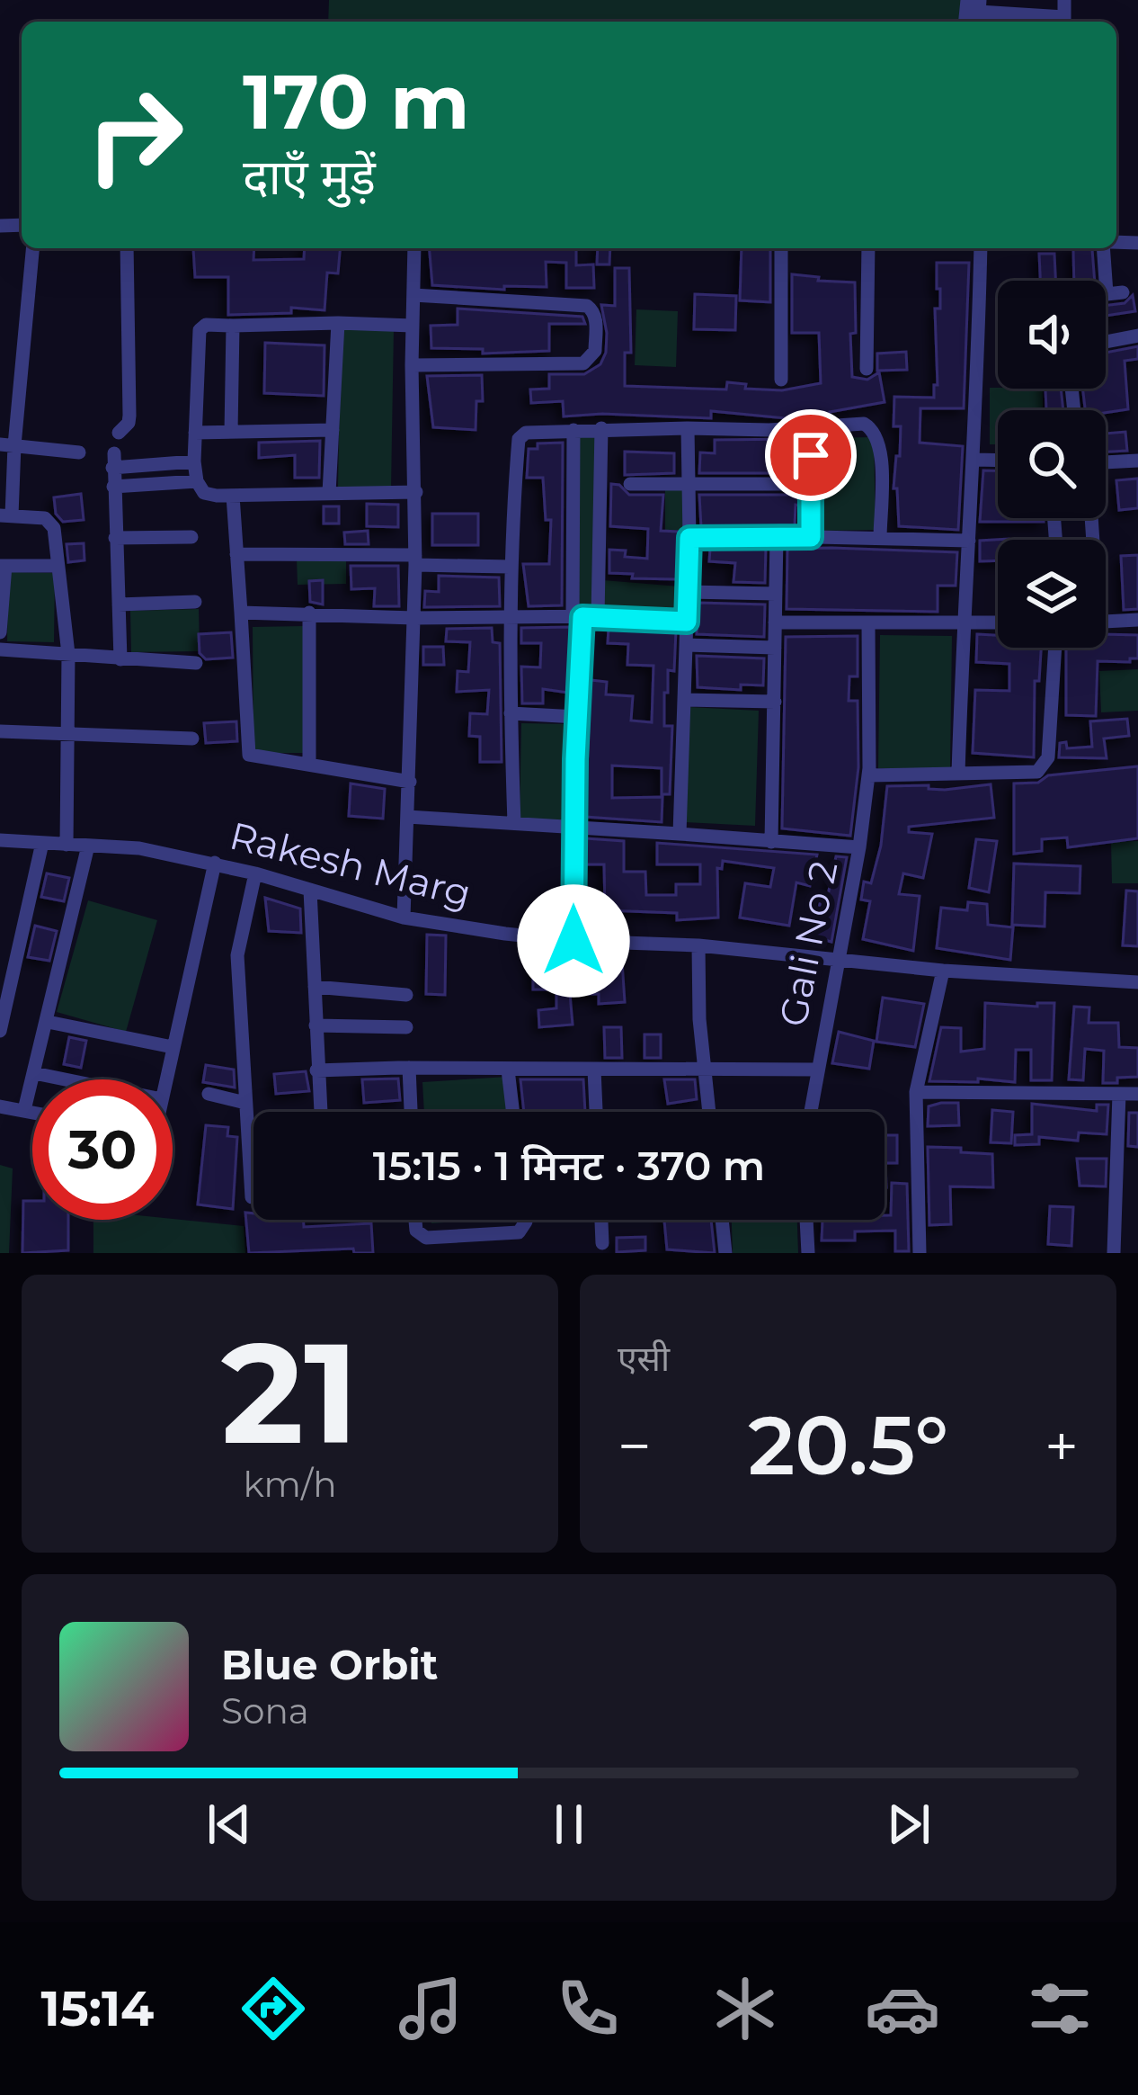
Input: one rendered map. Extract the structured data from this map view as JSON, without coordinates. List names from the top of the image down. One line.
{"streets":{"street":["Rakesh Marg","Gali No 2"]},"crossings":[["Rakesh Marg","Gali No 2"]],"page":{"turn":["170 m","दाएँ मुड़ें"],"limit":"30","trip":"15:15 · 1 मिनट · 370 m","tile":[["21","km/h"],"एसी"],"heat":["−","20.5°","+"],"song":["Blue Orbit","Sona"],"tabs":"15:14"}}
